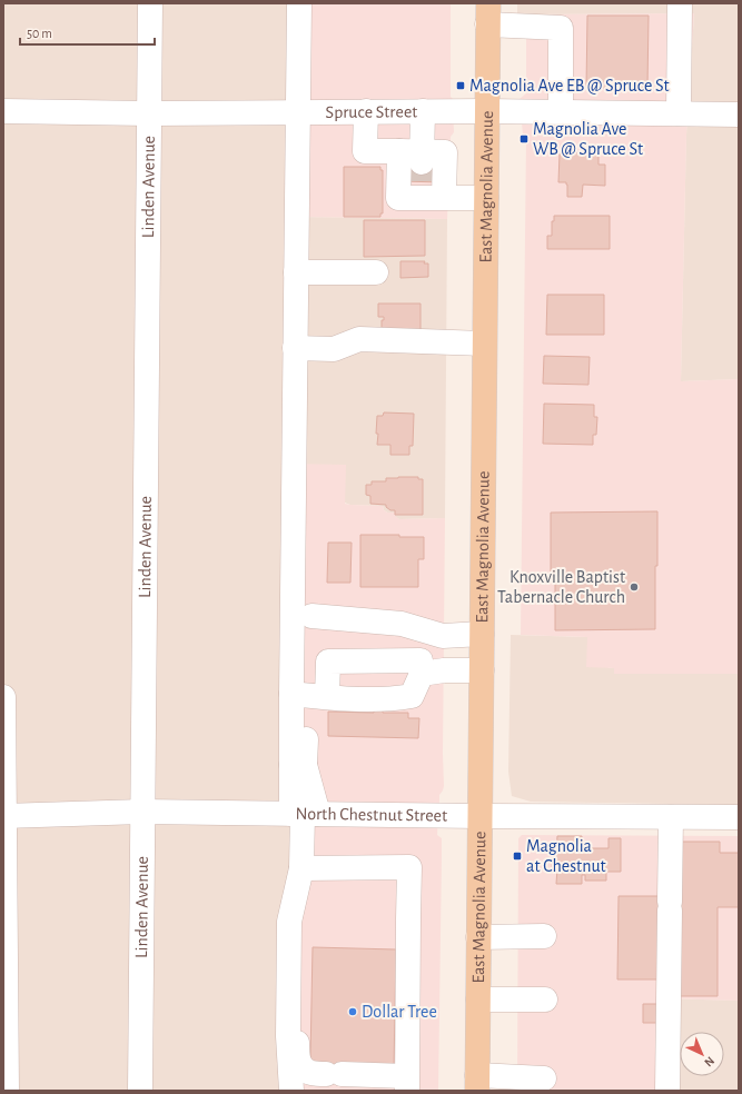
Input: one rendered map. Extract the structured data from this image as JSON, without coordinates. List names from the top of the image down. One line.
{"streets":{"main road":["East Magnolia Avenue"],"street":["Spruce Street","Linden Avenue","North Chestnut Street"]},"crossings":[["Spruce Street","Linden Avenue"],["Spruce Street","East Magnolia Avenue"],["Linden Avenue","North Chestnut Street"],["East Magnolia Avenue","North Chestnut Street"]],"places":{"transit":["Magnolia Ave EB @ Spruce St","Magnolia Ave WB @ Spruce St","Magnolia at Chestnut"],"other":["Knoxville Baptist Tabernacle Church","Dollar Tree"]},"scale_bar":"50 m","north":"bottom right"}
